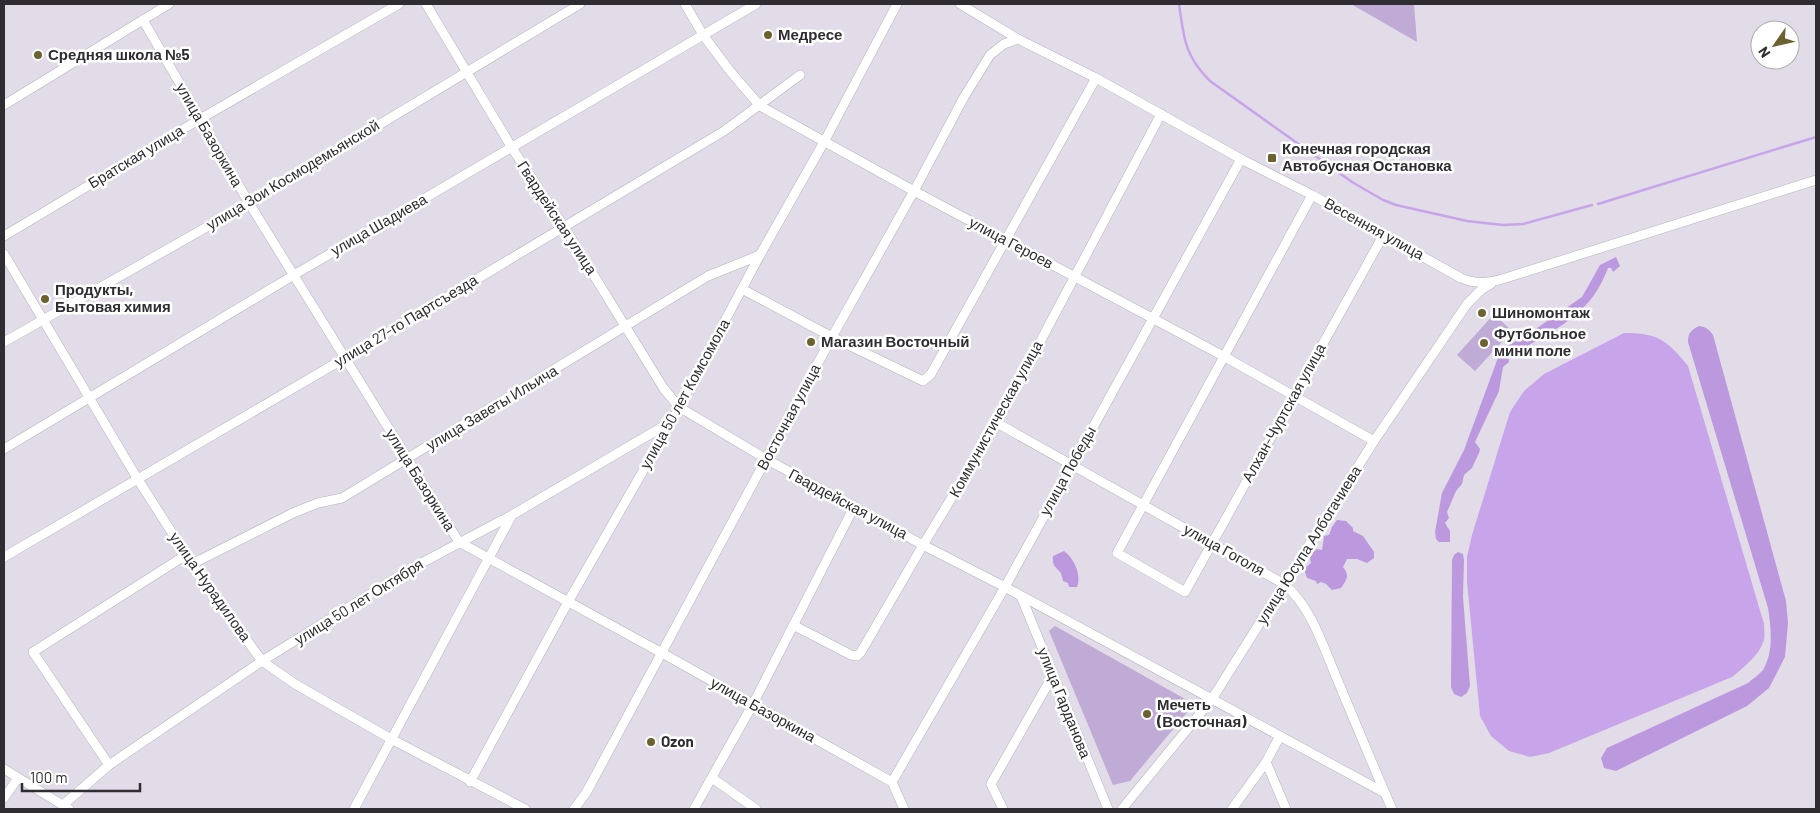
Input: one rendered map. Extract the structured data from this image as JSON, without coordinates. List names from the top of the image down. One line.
{"streets":{"street":["улица Базоркина","Братская улица","улица Зои Космодемьянской","Гвардейская улица","улица Шадиева","Весенняя улица","улица Героев","улица 27-го Партсъезда","улица 50 лет Комсомола","улица Заветы Ильича","Алхан-Чуртская улица","Восточная улица","Коммунистическая улица","улица Победы","улица Юсупа Албогачиева","улица Гоголя","улица Нурадилова","улица 50 лет Октября","улица Гарданова"]},"crossings":[["улица Базоркина","Братская улица"],["улица Базоркина","улица Зои Космодемьянской"],["улица Базоркина","улица Шадиева"],["улица Базоркина","улица 27-го Партсъезда"],["улица Базоркина","улица 50 лет Комсомола"],["улица Базоркина","улица Заветы Ильича"],["улица Базоркина","Восточная улица"],["улица Базоркина","улица Победы"],["улица Базоркина","улица 50 лет Октября"],["улица Зои Космодемьянской","Гвардейская улица"],["улица Зои Космодемьянской","улица Нурадилова"],["Гвардейская улица","улица Шадиева"],["Гвардейская улица","улица 27-го Партсъезда"],["Гвардейская улица","улица 50 лет Комсомола"],["Гвардейская улица","улица Заветы Ильича"],["Гвардейская улица","Восточная улица"],["Гвардейская улица","Коммунистическая улица"],["Гвардейская улица","улица Победы"],["Гвардейская улица","улица Юсупа Албогачиева"],["Гвардейская улица","улица Гоголя"],["Гвардейская улица","улица Гарданова"],["улица Шадиева","улица Героев"],["улица Шадиева","улица Нурадилова"],["Весенняя улица","Алхан-Чуртская улица"],["Весенняя улица","Восточная улица"],["Весенняя улица","Коммунистическая улица"],["Весенняя улица","улица Победы"],["Весенняя улица","улица Юсупа Албогачиева"],["улица Героев","улица 27-го Партсъезда"],["улица Героев","улица 50 лет Комсомола"],["улица Героев","Алхан-Чуртская улица"],["улица Героев","Восточная улица"],["улица Героев","Коммунистическая улица"],["улица Героев","улица Победы"],["улица Героев","улица Юсупа Албогачиева"],["улица 27-го Партсъезда","улица Нурадилова"],["улица 50 лет Комсомола","улица Заветы Ильича"],["улица 50 лет Комсомола","улица Нурадилова"],["улица 50 лет Комсомола","улица 50 лет Октября"],["улица Заветы Ильича","улица Нурадилова"],["Алхан-Чуртская улица","улица Гоголя"],["Коммунистическая улица","улица Гоголя"],["улица Победы","улица Гоголя"],["улица Юсупа Албогачиева","улица Гоголя"],["улица Нурадилова","улица 50 лет Октября"]],"places":{"other":["Медресе","Средняя школа №5","Продукты, Бытовая химия","Шиномонтаж","Магазин Восточный","Футбольное мини поле","Мечеть (Восточная)","Ozon"],"transit":["Конечная городская Автобусная Остановка"]},"scale_bar":"100 m","north":"bottom left"}
